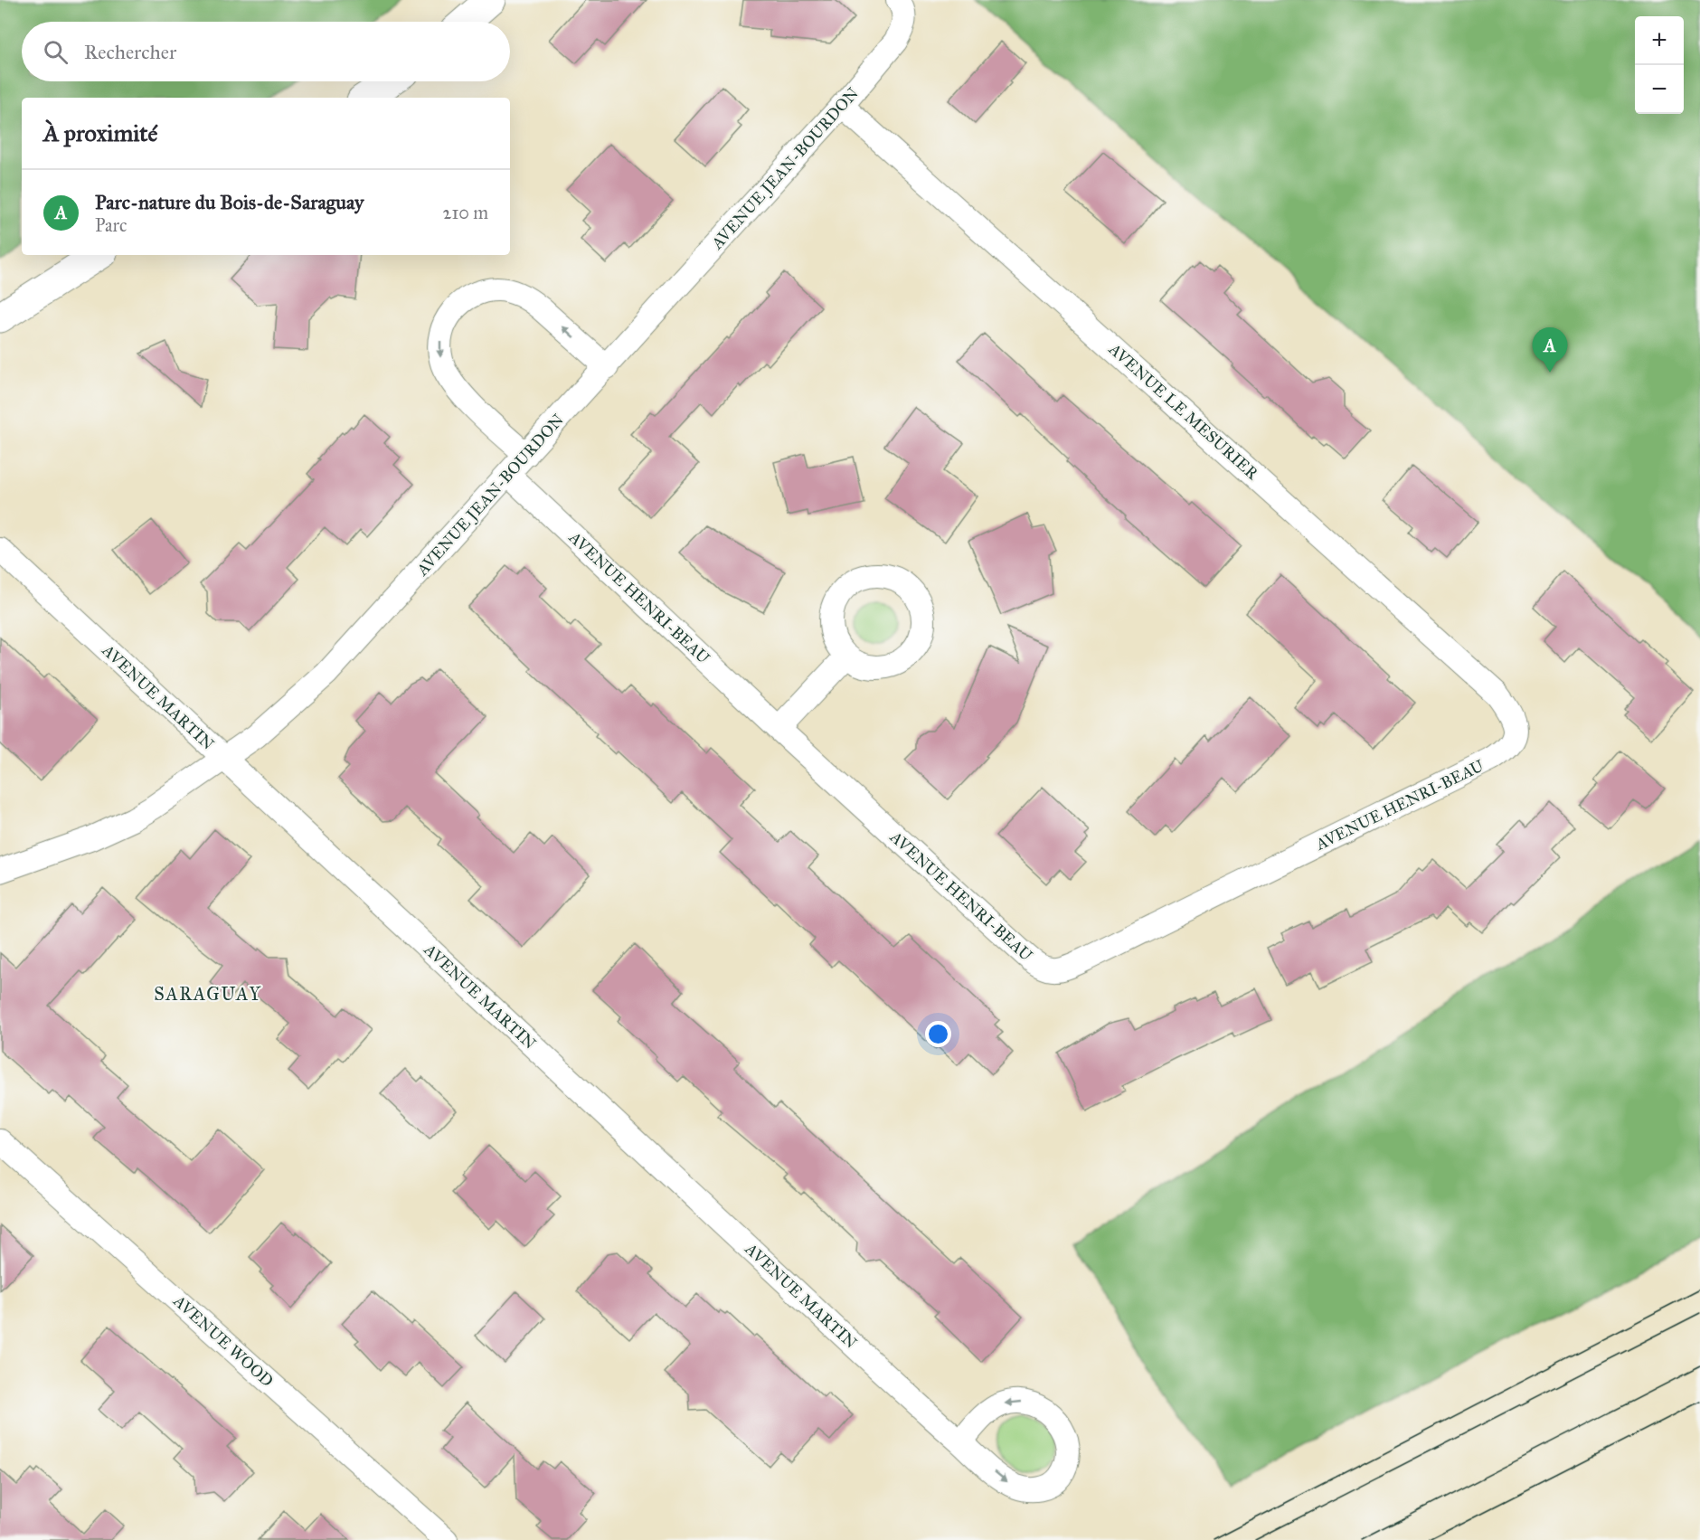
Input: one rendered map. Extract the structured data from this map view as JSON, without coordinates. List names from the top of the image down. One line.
{"streets":{"street":["AVENUE JEAN-BOURDON","AVENUE LE MESURIER","AVENUE HENRI-BEAU","AVENUE MARTIN","AVENUE WOOD"]},"crossings":[["AVENUE JEAN-BOURDON","AVENUE LE MESURIER"],["AVENUE JEAN-BOURDON","AVENUE HENRI-BEAU"],["AVENUE JEAN-BOURDON","AVENUE MARTIN"],["AVENUE LE MESURIER","AVENUE HENRI-BEAU"]],"districts":["SARAGUAY"],"page":{"map_buttons":["+","−"],"search":"Rechercher","heading":"À proximité","list":[{"mark":"A","name":"Parc-nature du Bois-de-Saraguay","note":"Parc","value":"210 m"}],"pins":"A"}}
